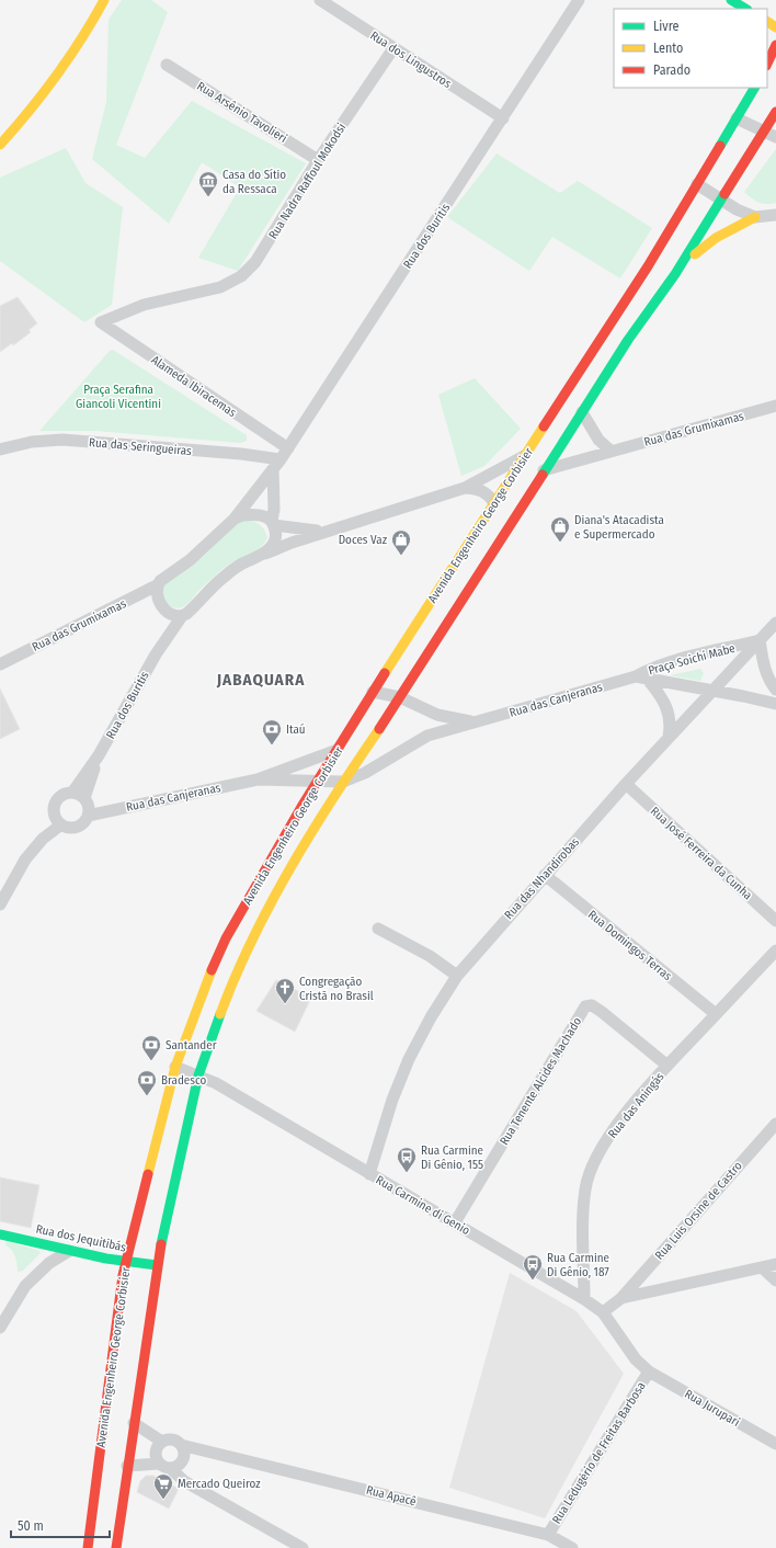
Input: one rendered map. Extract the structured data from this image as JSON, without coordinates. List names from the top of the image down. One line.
{"streets":{"main road":["Avenida Engenheiro George Corbisier","Rua dos Jequitibás"],"street":["Rua dos Lingustros","Rua Arsênio Tavolieri","Rua Nadra Raffoul Mokodsi","Rua dos Buritis","Alameda Ibiracemas","Rua das Grumixamas","Rua das Seringueiras","Praça Soichi Mabe","Rua das Canjeranas","Rua José Ferreira da Cunha","Rua das Nhandirobas","Rua Domingos Terras","Rua Tenente Alcides Machado","Rua das Aningás","Rua Carmine di Genio","Rua Luis Orsine de Castro","Rua Jurupari","Rua Ledugério de Freitas Barbosa","Rua Apacê"]},"crossings":[["Rua dos Lingustros","Rua Nadra Raffoul Mokodsi"],["Rua dos Lingustros","Rua dos Buritis"],["Rua Arsênio Tavolieri","Rua Nadra Raffoul Mokodsi"],["Rua Nadra Raffoul Mokodsi","Alameda Ibiracemas"],["Rua dos Buritis","Alameda Ibiracemas"],["Rua dos Buritis","Rua das Grumixamas"],["Rua dos Buritis","Rua das Seringueiras"],["Rua dos Buritis","Rua das Canjeranas"],["Rua das Grumixamas","Avenida Engenheiro George Corbisier"],["Avenida Engenheiro George Corbisier","Rua das Canjeranas"],["Avenida Engenheiro George Corbisier","Rua Carmine di Genio"],["Avenida Engenheiro George Corbisier","Rua dos Jequitibás"],["Praça Soichi Mabe","Rua das Canjeranas"],["Praça Soichi Mabe","Rua das Nhandirobas"],["Rua José Ferreira da Cunha","Rua das Nhandirobas"],["Rua das Nhandirobas","Rua Domingos Terras"],["Rua das Nhandirobas","Rua Carmine di Genio"],["Rua Domingos Terras","Rua das Aningás"],["Rua Tenente Alcides Machado","Rua das Aningás"],["Rua Tenente Alcides Machado","Rua Carmine di Genio"],["Rua das Aningás","Rua Carmine di Genio"],["Rua Carmine di Genio","Rua Jurupari"],["Rua Carmine di Genio","Rua Ledugério de Freitas Barbosa"],["Rua Jurupari","Rua Ledugério de Freitas Barbosa"],["Rua Ledugério de Freitas Barbosa","Rua Apacê"]],"districts":["JABAQUARA"],"parks":["Praça Serafina Giancoli Vicentini"],"places":{"museum":["Casa do Sítio da Ressaca"],"shop":["Diana's Atacadista e Supermercado","Doces Vaz"],"bank":["Itaú","Santander","Bradesco"],"church":["Congregação Cristã no Brasil"],"bus stop":["Rua Carmine Di Gênio, 155","Rua Carmine Di Gênio, 187"],"supermarket":["Mercado Queiroz"]},"legend":["Livre","Lento","Parado"],"scale_bar":"50 m"}
